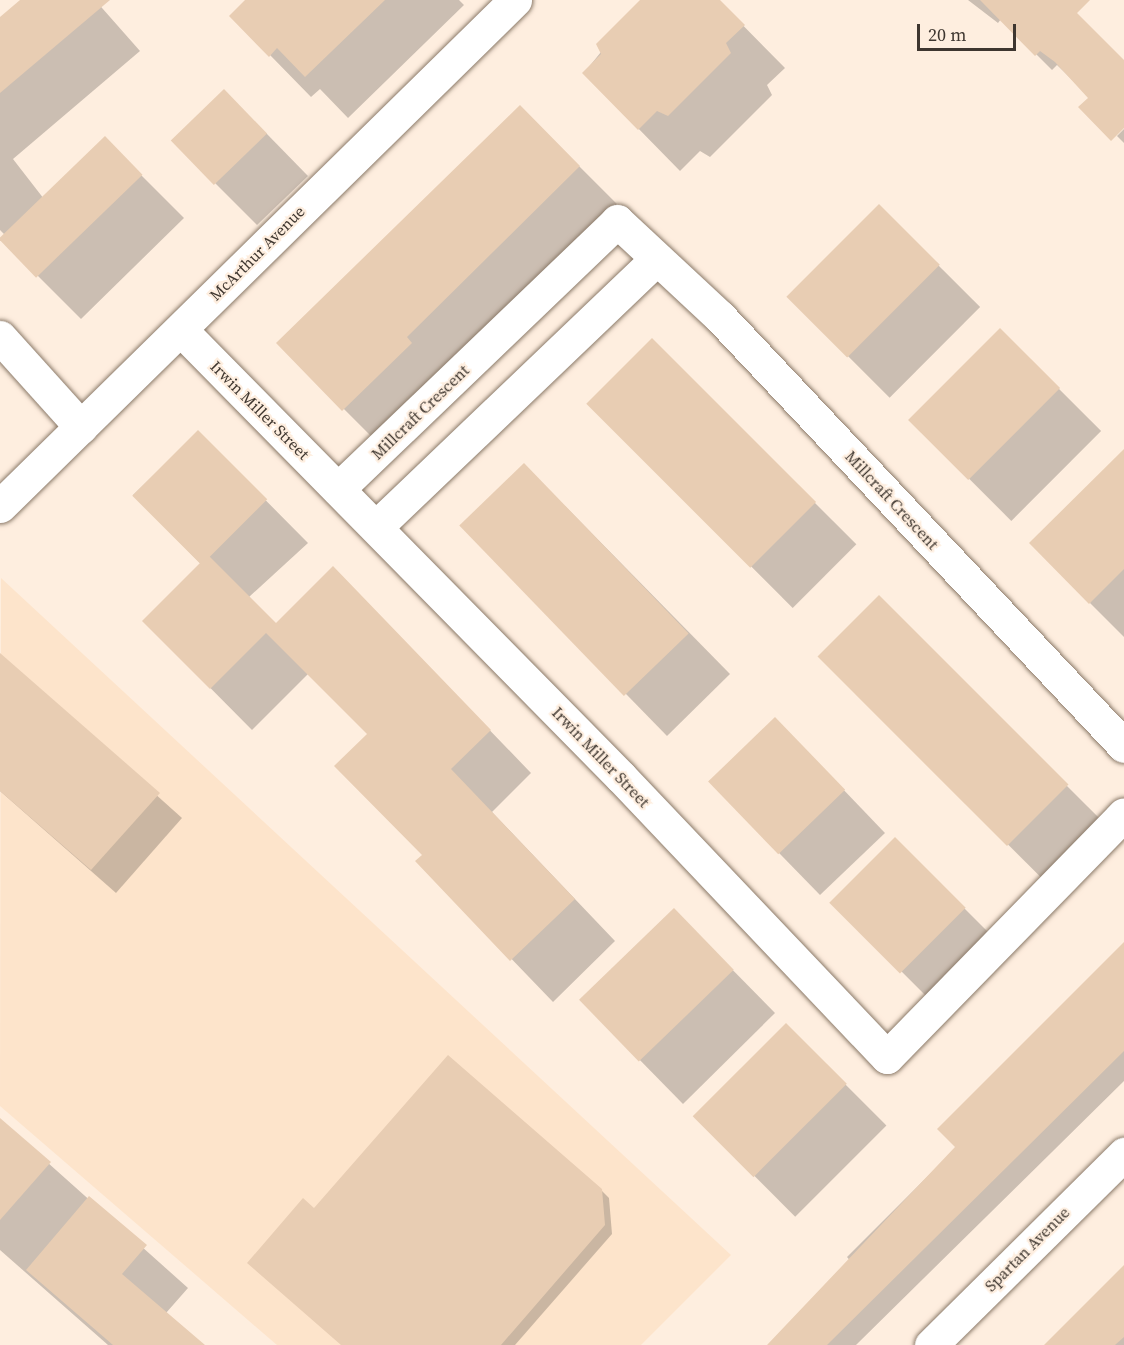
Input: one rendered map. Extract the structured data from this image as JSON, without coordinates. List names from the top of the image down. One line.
{"streets":{"street":["McArthur Avenue","Irwin Miller Street","Millcraft Crescent","Spartan Avenue"]},"crossings":[["McArthur Avenue","Irwin Miller Street"],["Irwin Miller Street","Millcraft Crescent"]],"scale_bar":"20 m"}
